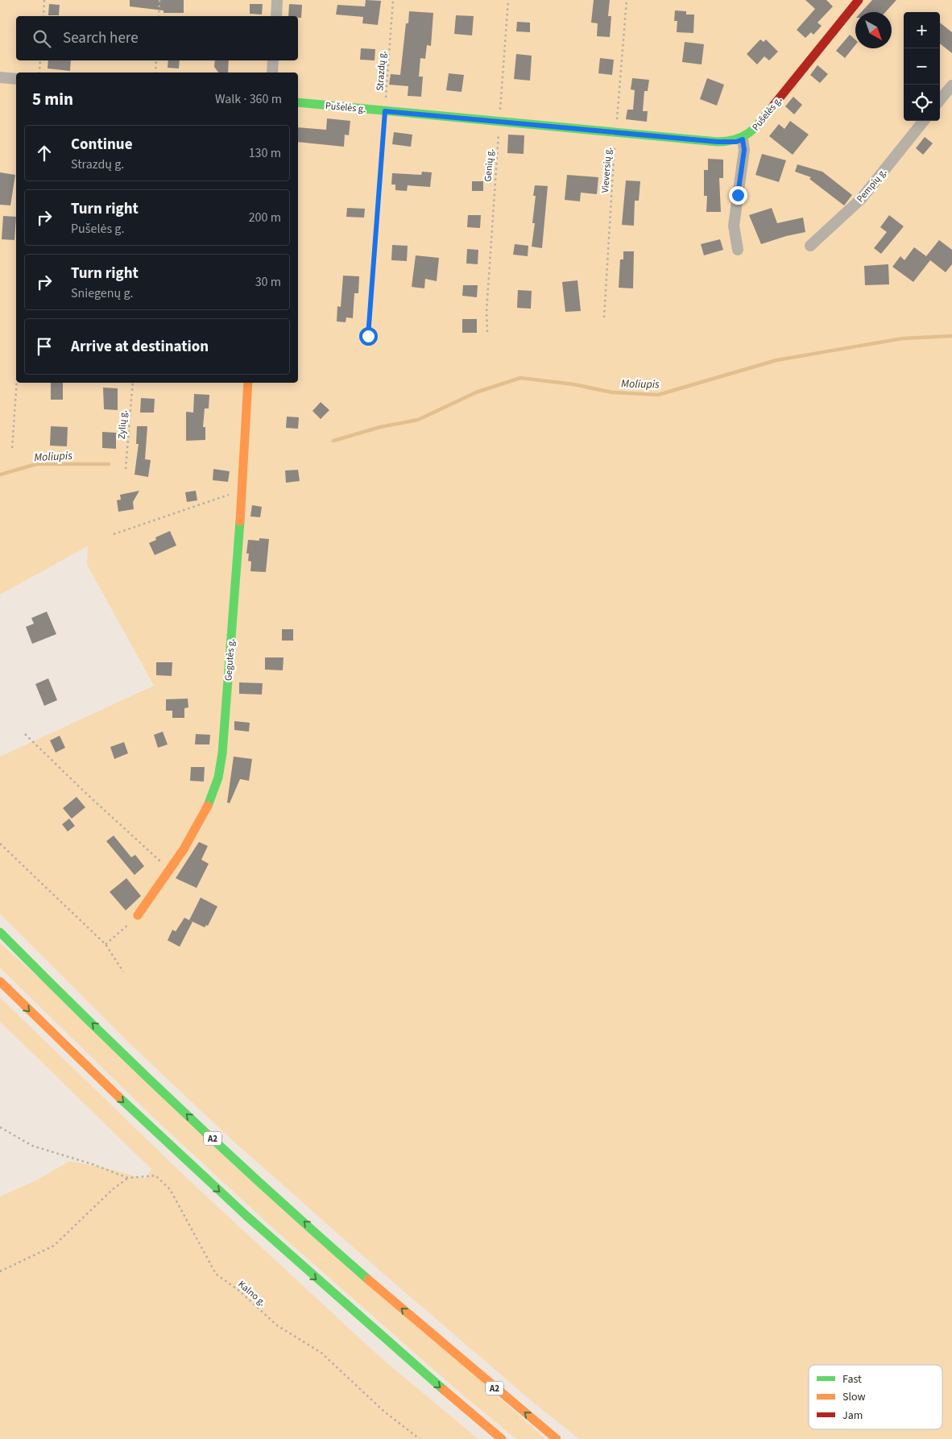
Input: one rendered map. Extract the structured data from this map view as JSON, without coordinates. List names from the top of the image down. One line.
{"streets":{"main road":["Pušelės g.","Gegutės g.","A2"],"street":["Pempių g."],"path":["Strazdų g.","Genių g.","Vieversių g.","Zylių g.","Kalno g."]},"crossings":[["Strazdų g.","Pušelės g."],["Pušelės g.","Genių g."],["Pušelės g.","Vieversių g."]],"water":["Moliupis"],"legend":["Fast","Slow","Jam"],"north":"bottom right","page":{"map_buttons":["+","−"],"search":"Search here","heading":["5 min","Walk · 360 m"],"list":[["Continue","Strazdų g.","130 m"],["Turn right","Pušelės g.","200 m"],["Turn right","Sniegenų g.","30 m"],"Arrive at destination"]}}
